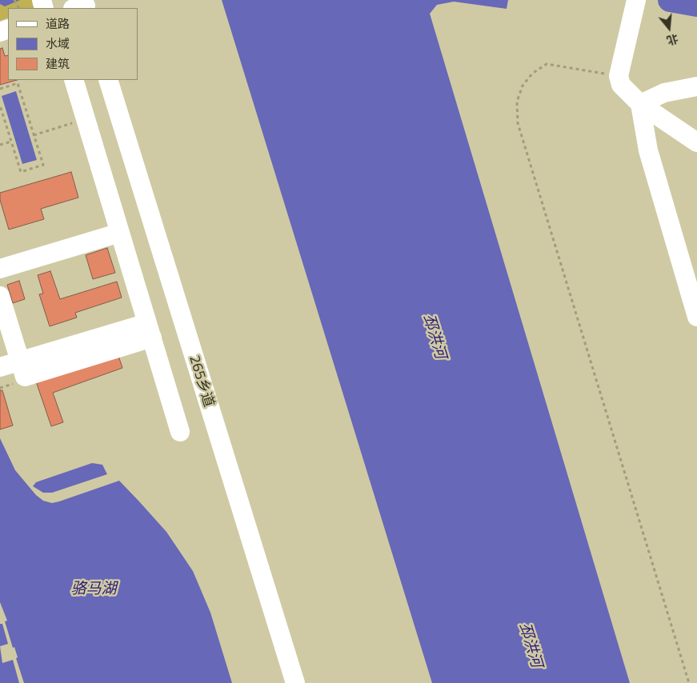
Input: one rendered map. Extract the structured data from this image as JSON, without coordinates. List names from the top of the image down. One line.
{"streets":{"street":["265乡道"]},"water":["邳洪河","骆马湖"],"legend":["道路","水域","建筑"],"north":"bottom"}
